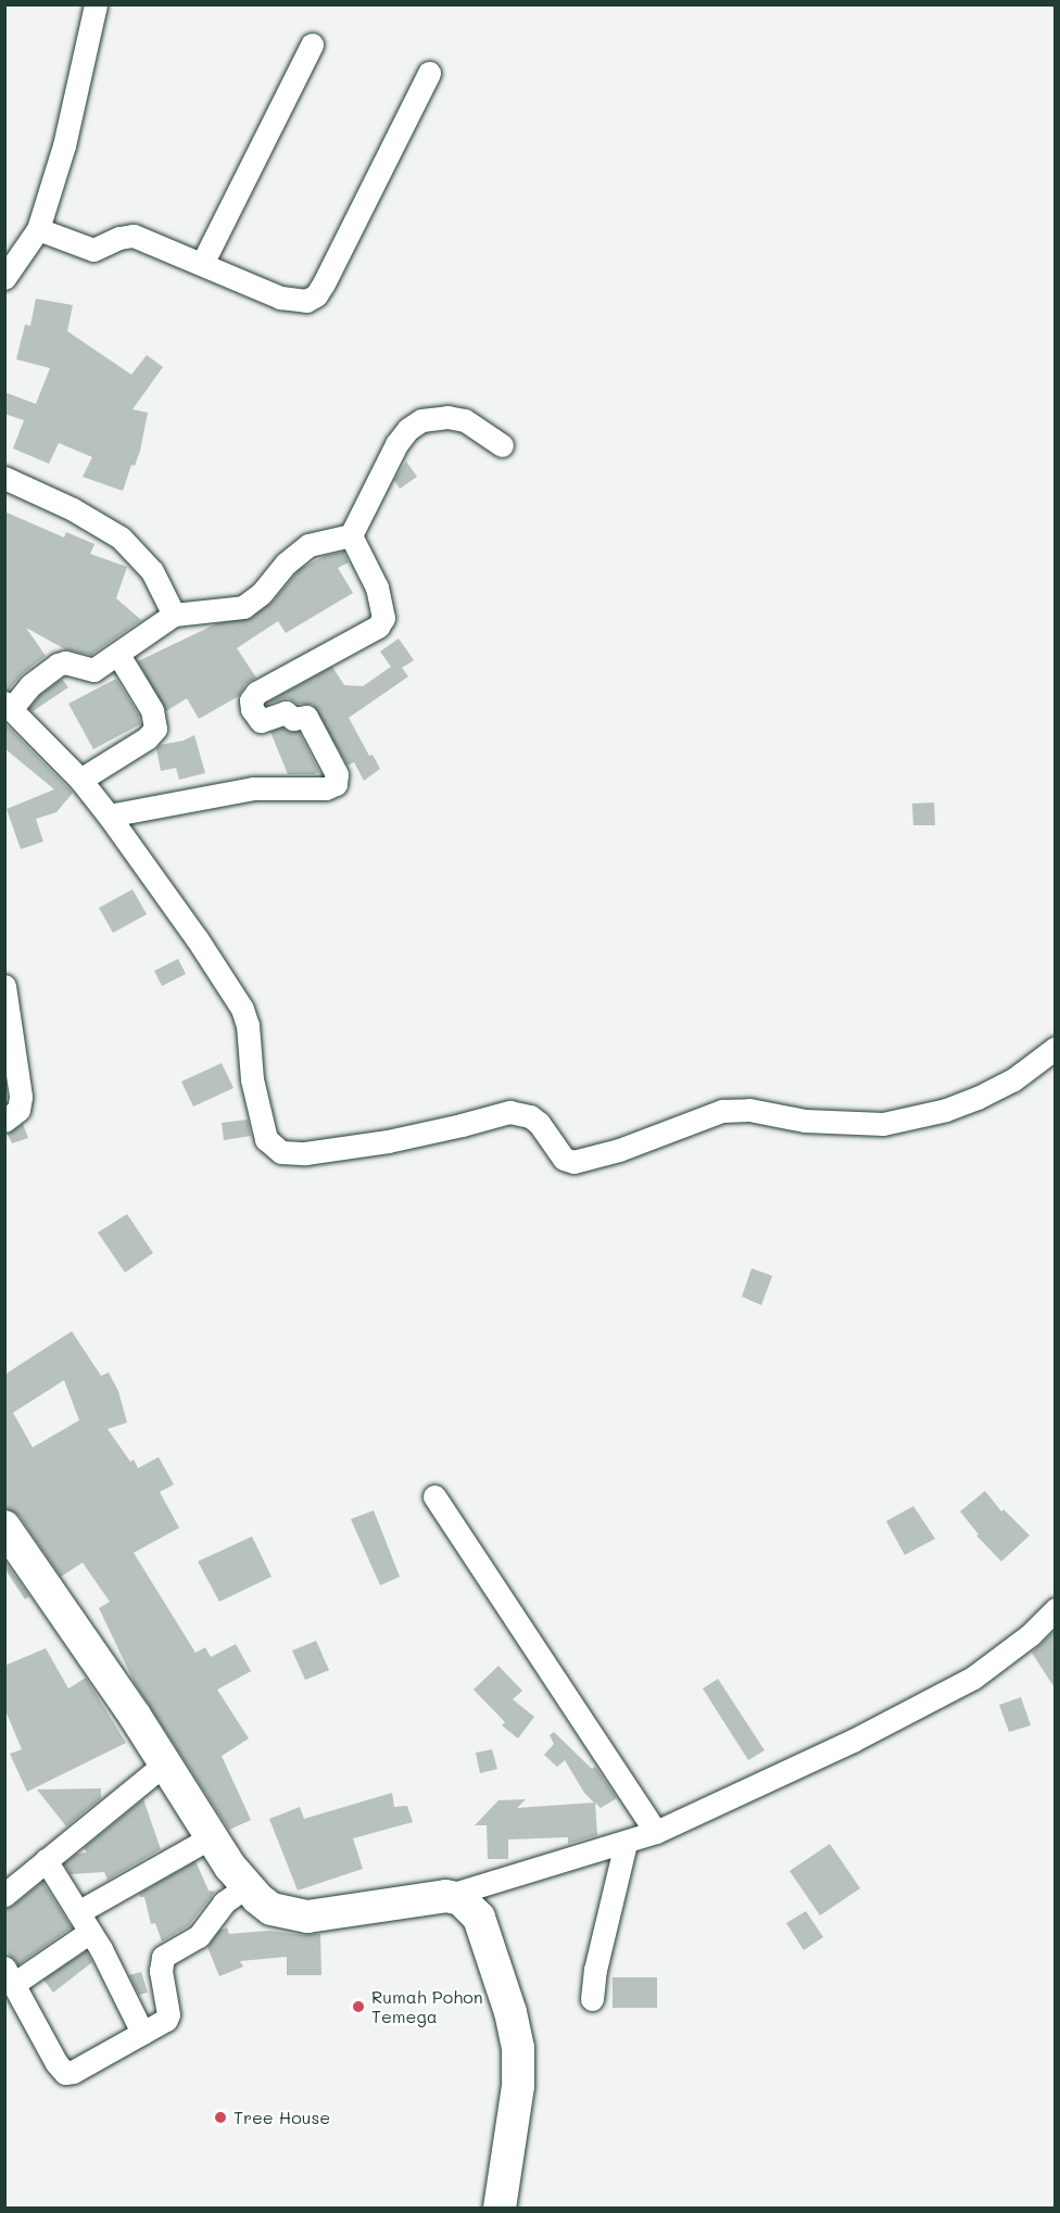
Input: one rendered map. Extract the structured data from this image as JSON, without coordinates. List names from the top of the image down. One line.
{"places":["Rumah Pohon Temega","Tree House"]}
